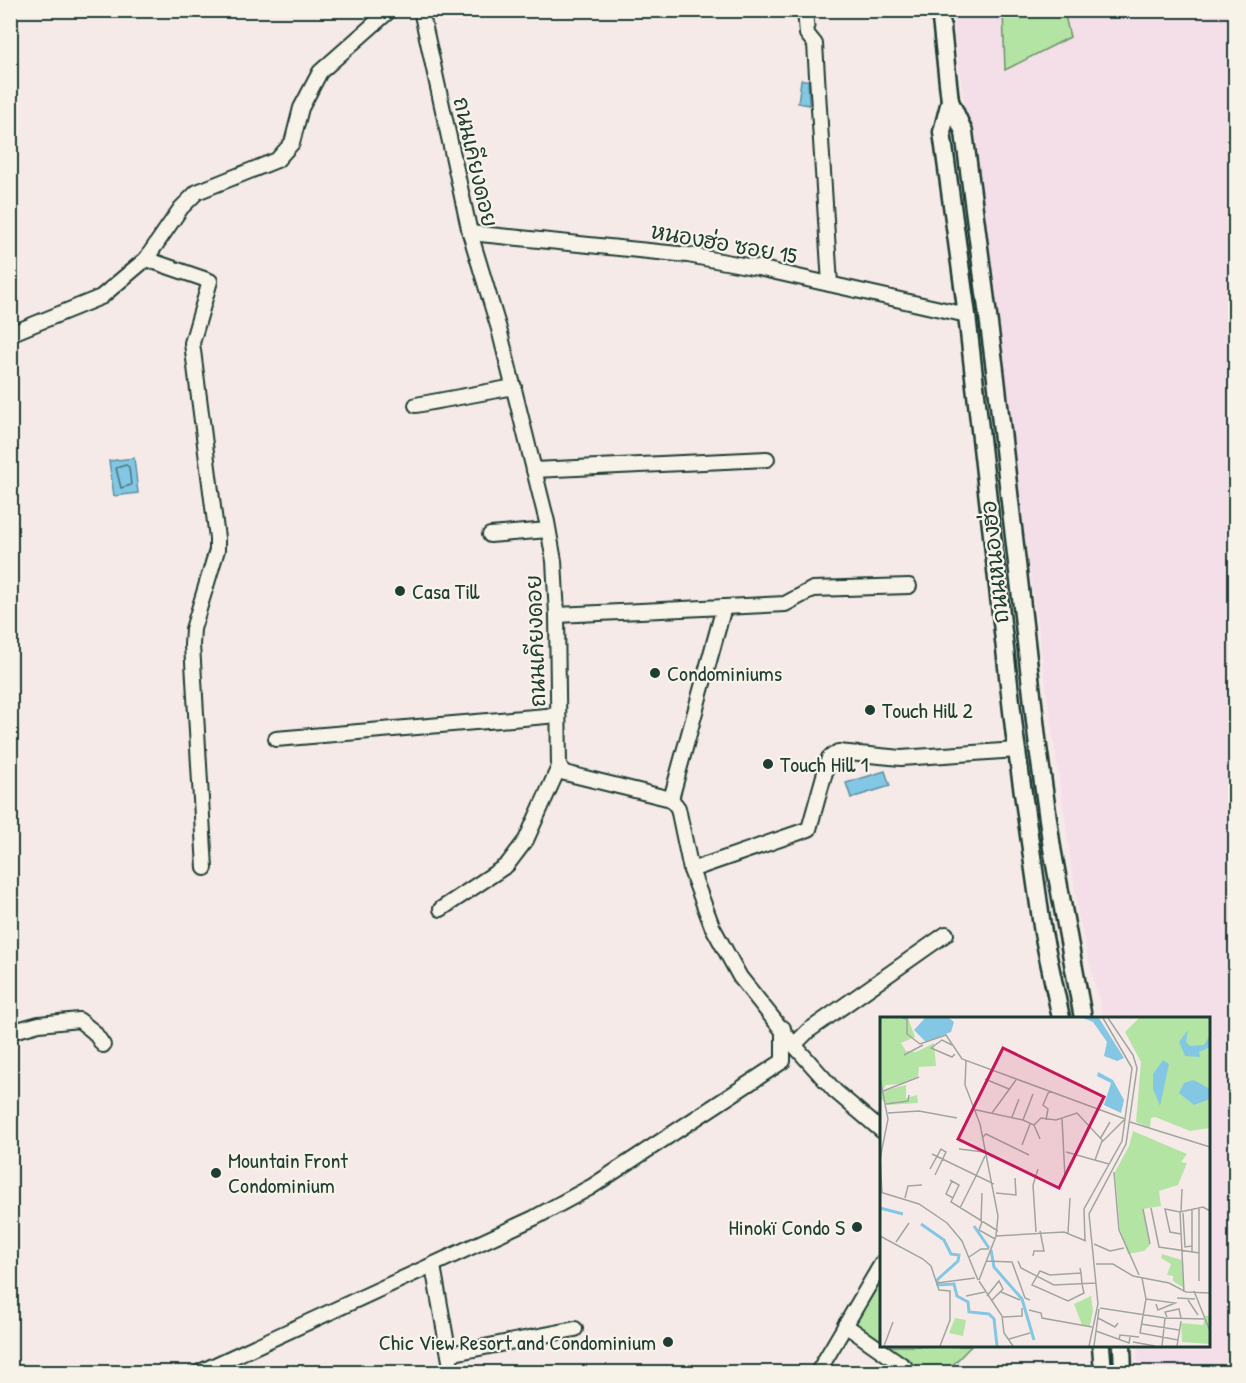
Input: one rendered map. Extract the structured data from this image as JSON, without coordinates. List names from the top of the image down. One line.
{"streets":{"street":["ถนนเคียงดอย","หนองฮ่อ ซอย 15","ถนนหนองฮ่อ"]},"crossings":[["ถนนเคียงดอย","หนองฮ่อ ซอย 15"],["หนองฮ่อ ซอย 15","ถนนหนองฮ่อ"]],"places":["Casa Till","Condominiums","Touch Hill 2","Touch Hill 1","Mountain Front Condominium","Hinokï Condo S","Chic View Resort and Condominium"]}
